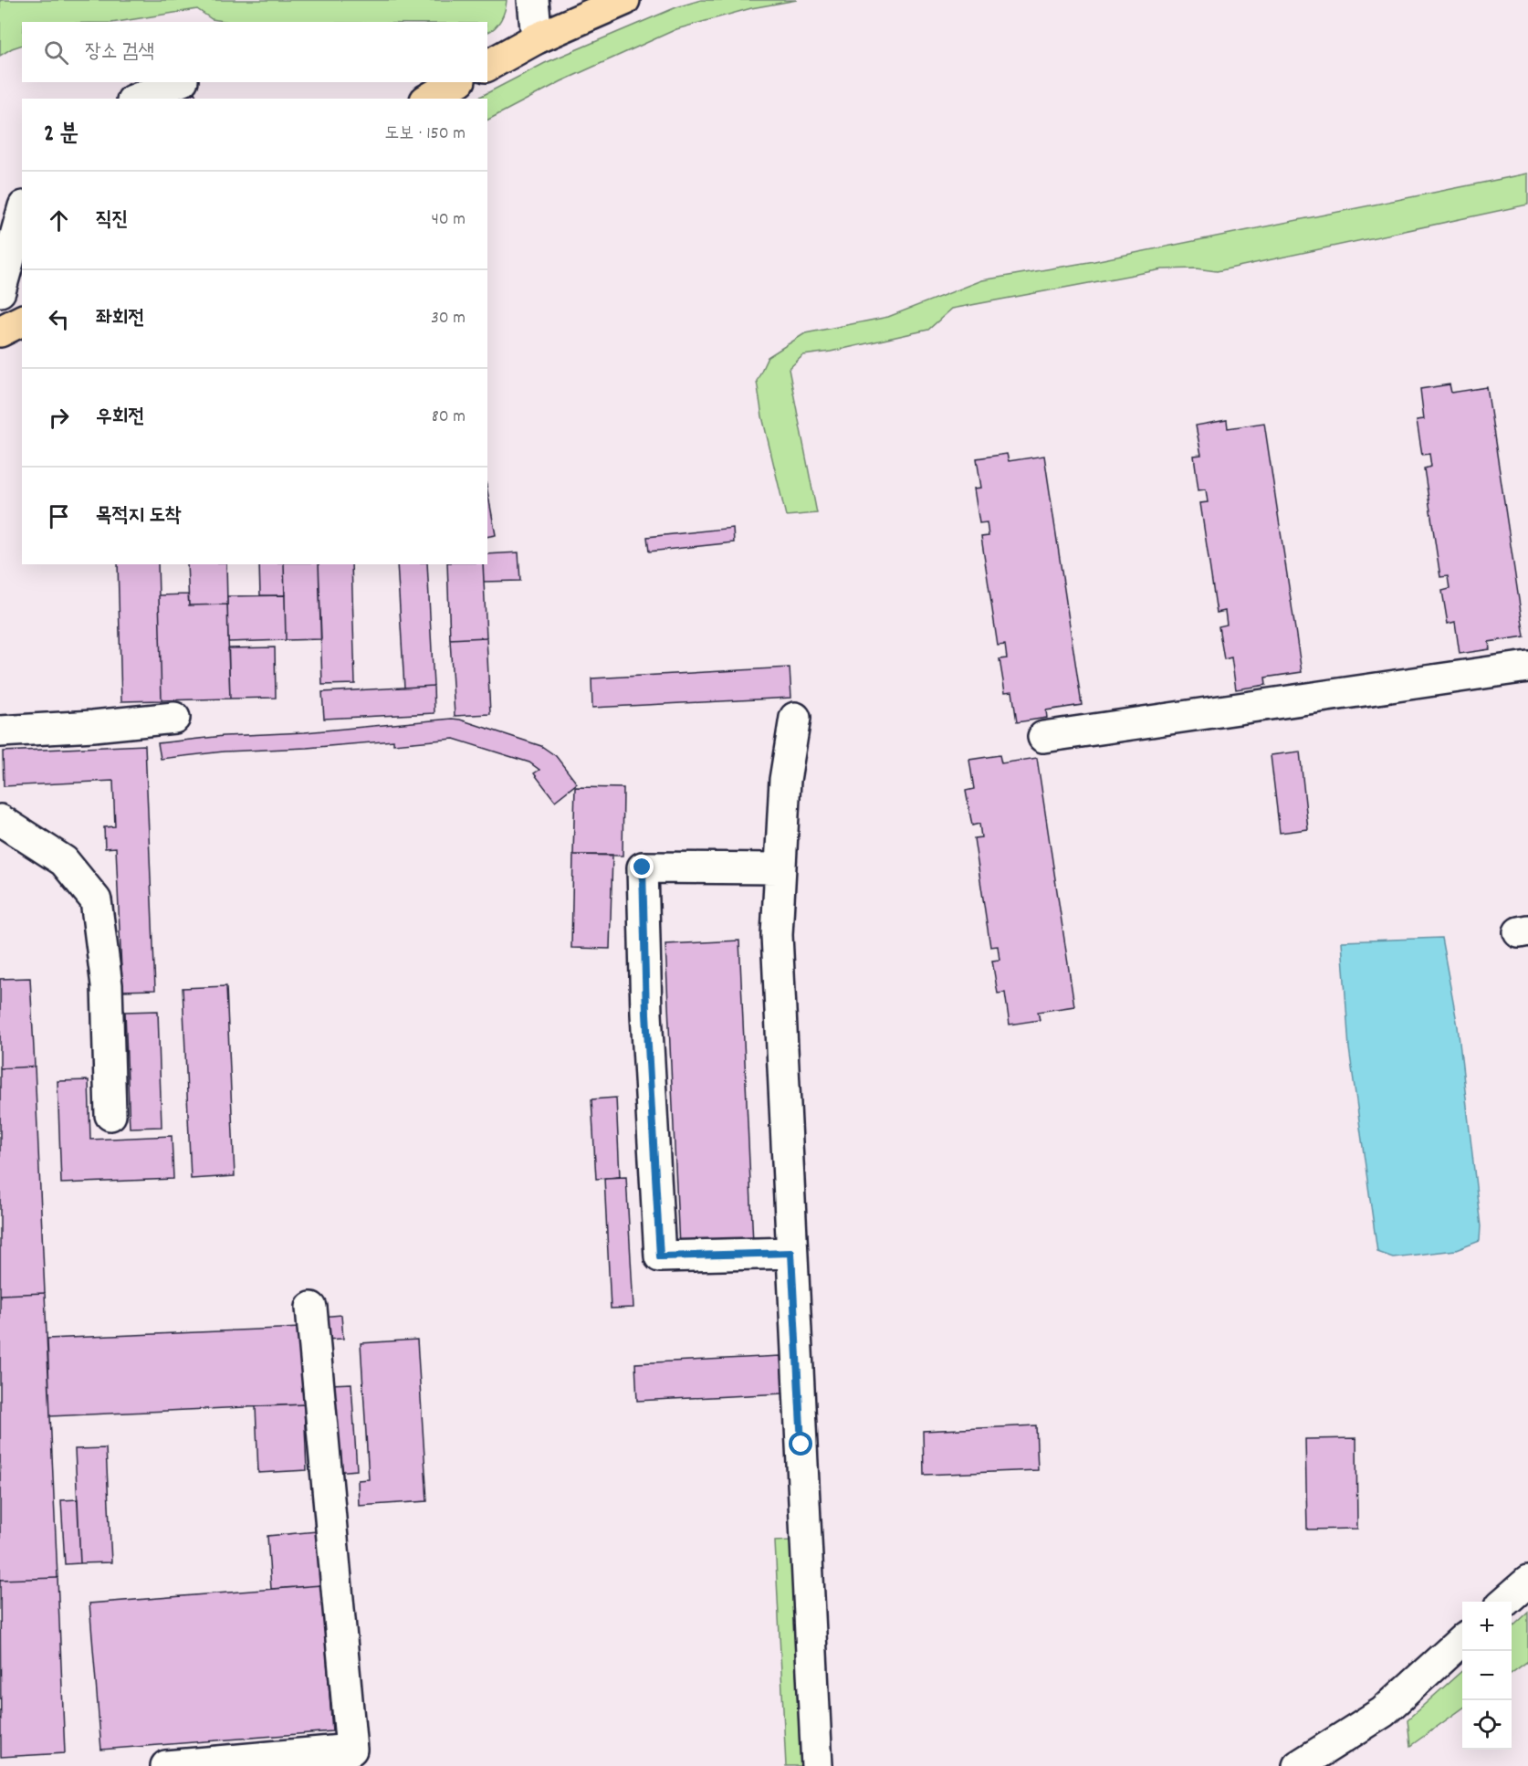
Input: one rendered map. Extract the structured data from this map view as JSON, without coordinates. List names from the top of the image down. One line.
{"page":{"search":"장소 검색","heading":["2 분","도보 · 150 m"],"list":[["직진","40 m"],["좌회전","30 m"],["우회전","80 m"],"목적지 도착"],"map_buttons":["+","−"]}}
